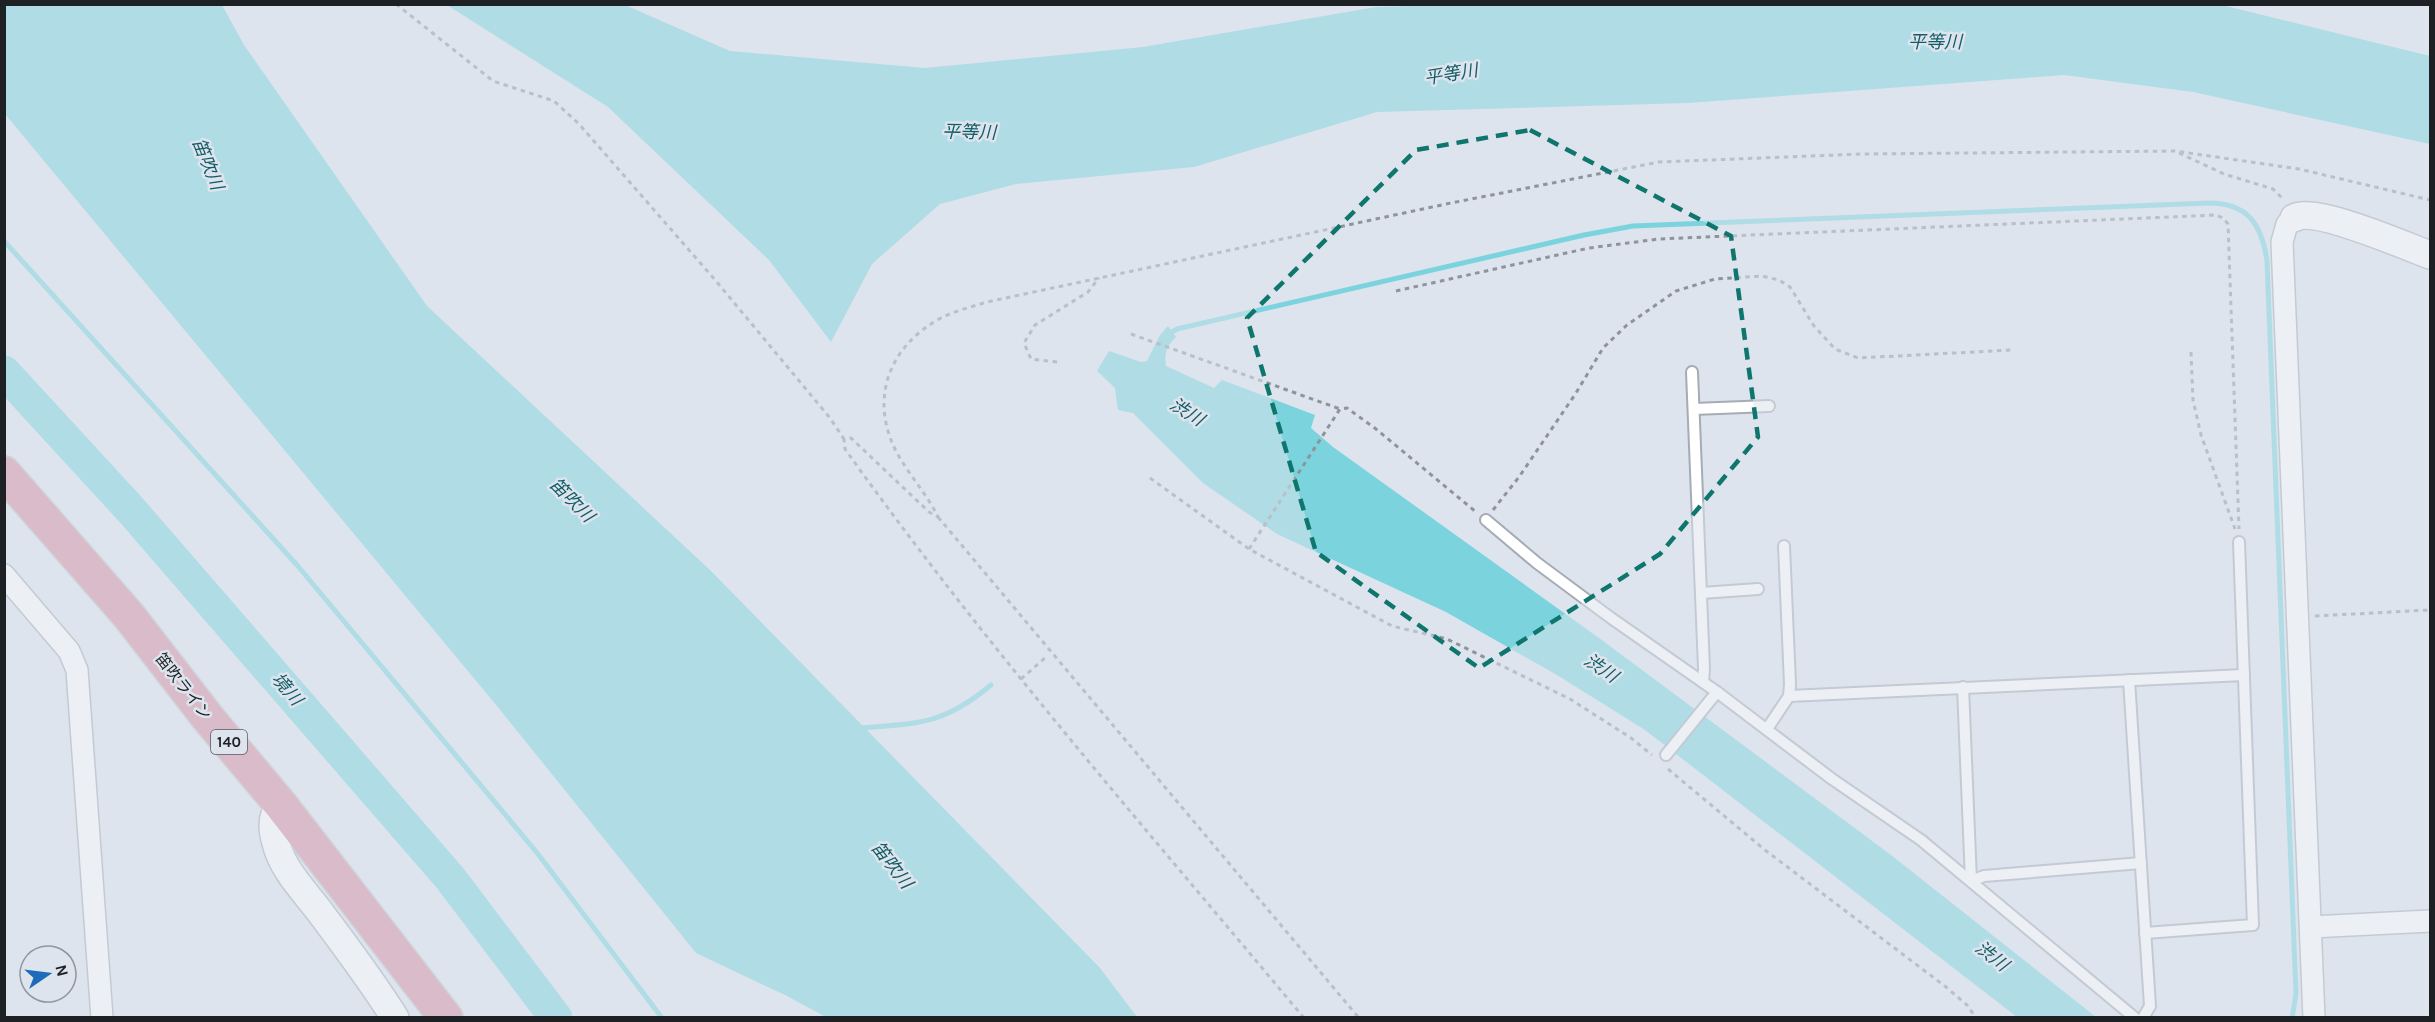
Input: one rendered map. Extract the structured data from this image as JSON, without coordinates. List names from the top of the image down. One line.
{"streets":{"highway":["笛吹ライン","140"]},"water":["平等川","笛吹川","渋川","境川"],"north":"right"}
